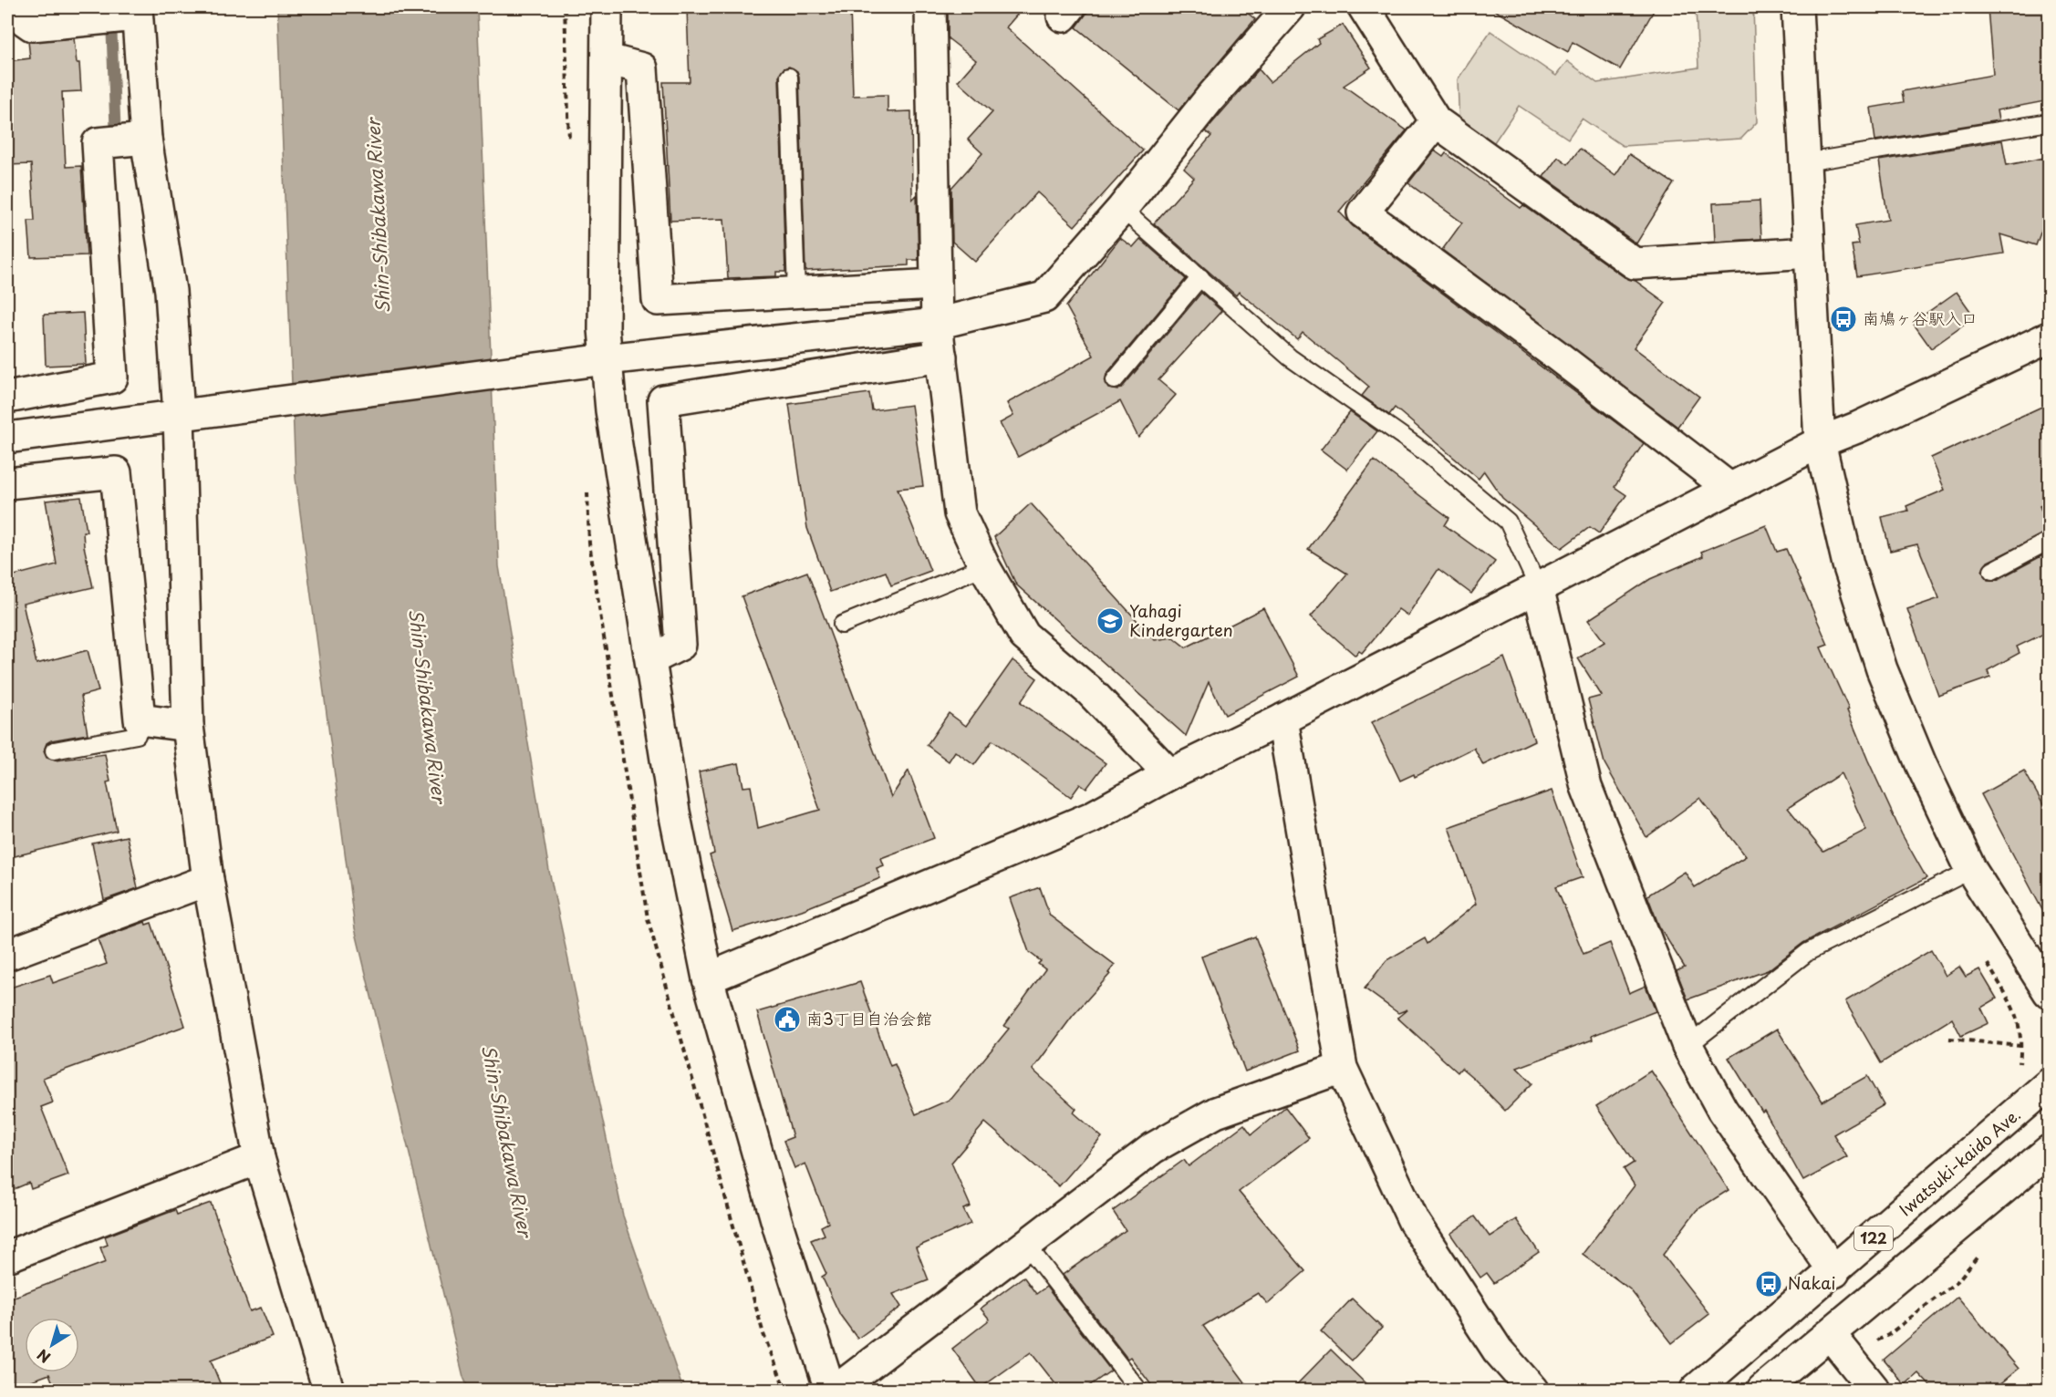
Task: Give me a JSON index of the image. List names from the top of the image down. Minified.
{"streets":{"main road":["Iwatsuki-kaido Ave.","122"]},"water":["Shin-Shibakawa River"],"places":{"bus stop":["南鳩ヶ谷駅入口","Nakai"],"school or university":["Yahagi Kindergarten"],"public building":["南3丁目自治会館"]},"north":"bottom left"}
